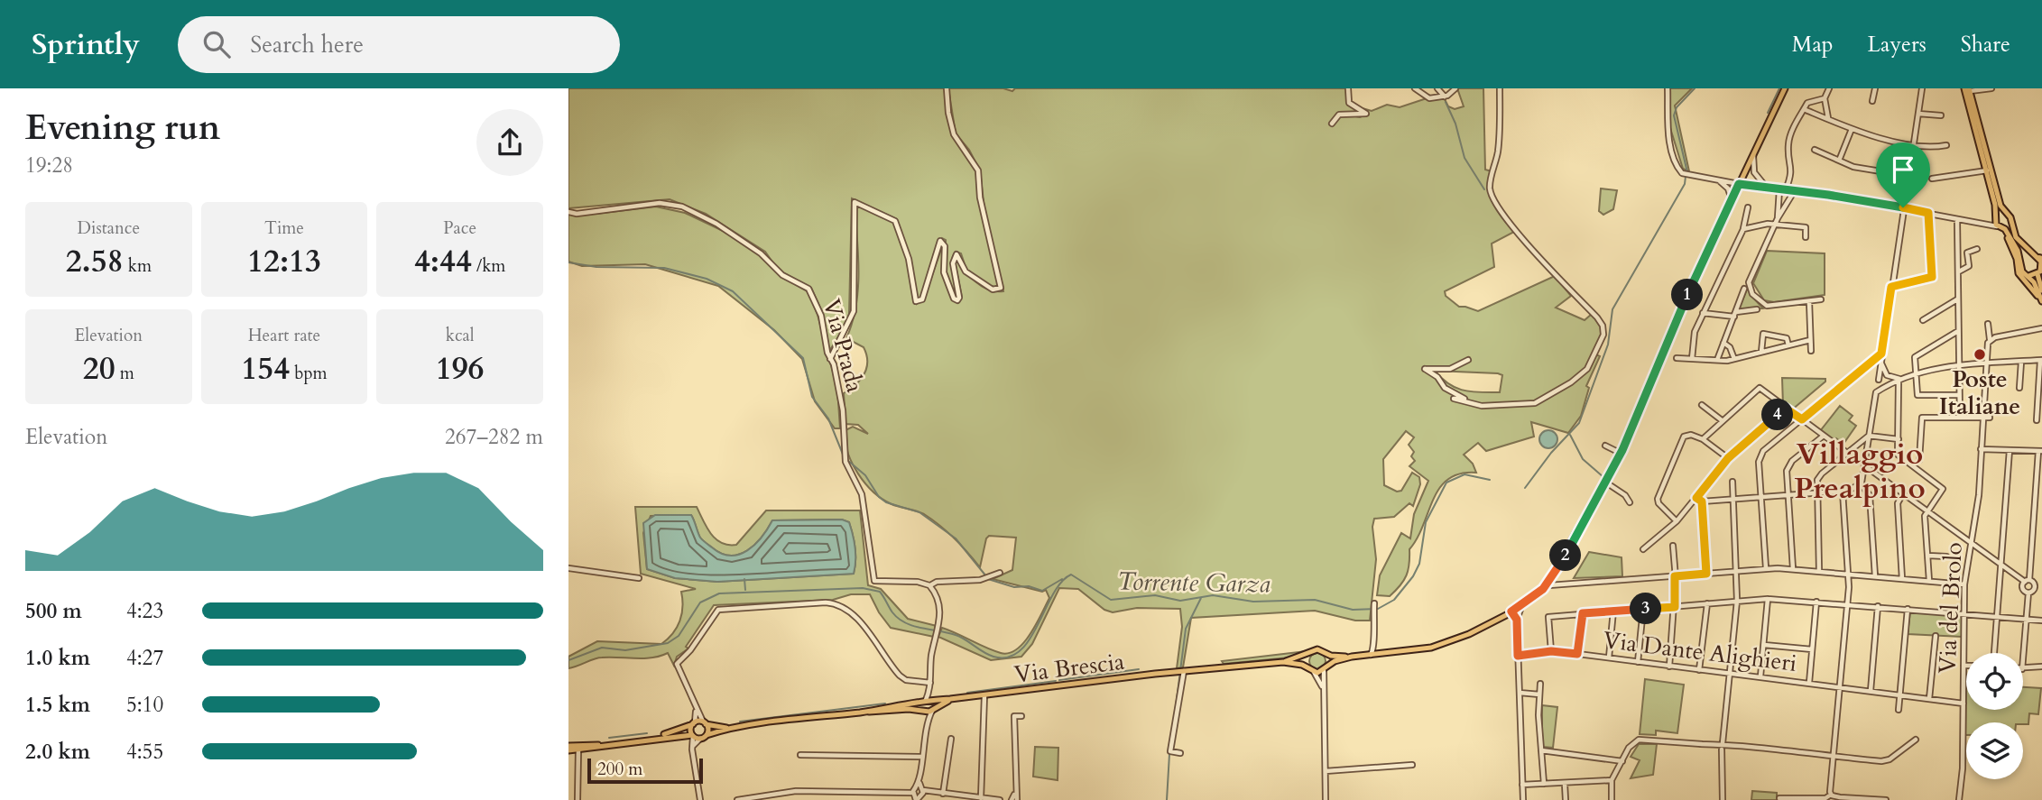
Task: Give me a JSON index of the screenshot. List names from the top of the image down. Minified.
{"streets":{"main road":["Via Brescia"],"street":["Via Prada","Via del Brolo","Via Dante Alighieri"]},"crossings":[["Via del Brolo","Via Dante Alighieri"]],"districts":["Villaggio Prealpino"],"water":["Torrente Garza"],"places":["Poste Italiane"],"scale_bar":"200 m","page":{"header":"Sprintly","search":"Search here","nav":["Map","Layers","Share"],"heading":["Evening run","19:28"],"stats":[["Distance","2.58 km"],["Time","12:13"],["Pace","4:44 /km"],["Elevation","20 m"],["Heart rate","154 bpm"],["kcal","196"]],"pins":["1","4","2","3"],"chart":["Elevation","267–282 m"],"list":[{"name":"500 m","note":"4:23"},{"name":"1.0 km","note":"4:27"},{"name":"1.5 km","note":"5:10"},{"name":"2.0 km","note":"4:55"}],"scale":"200 m"}}
